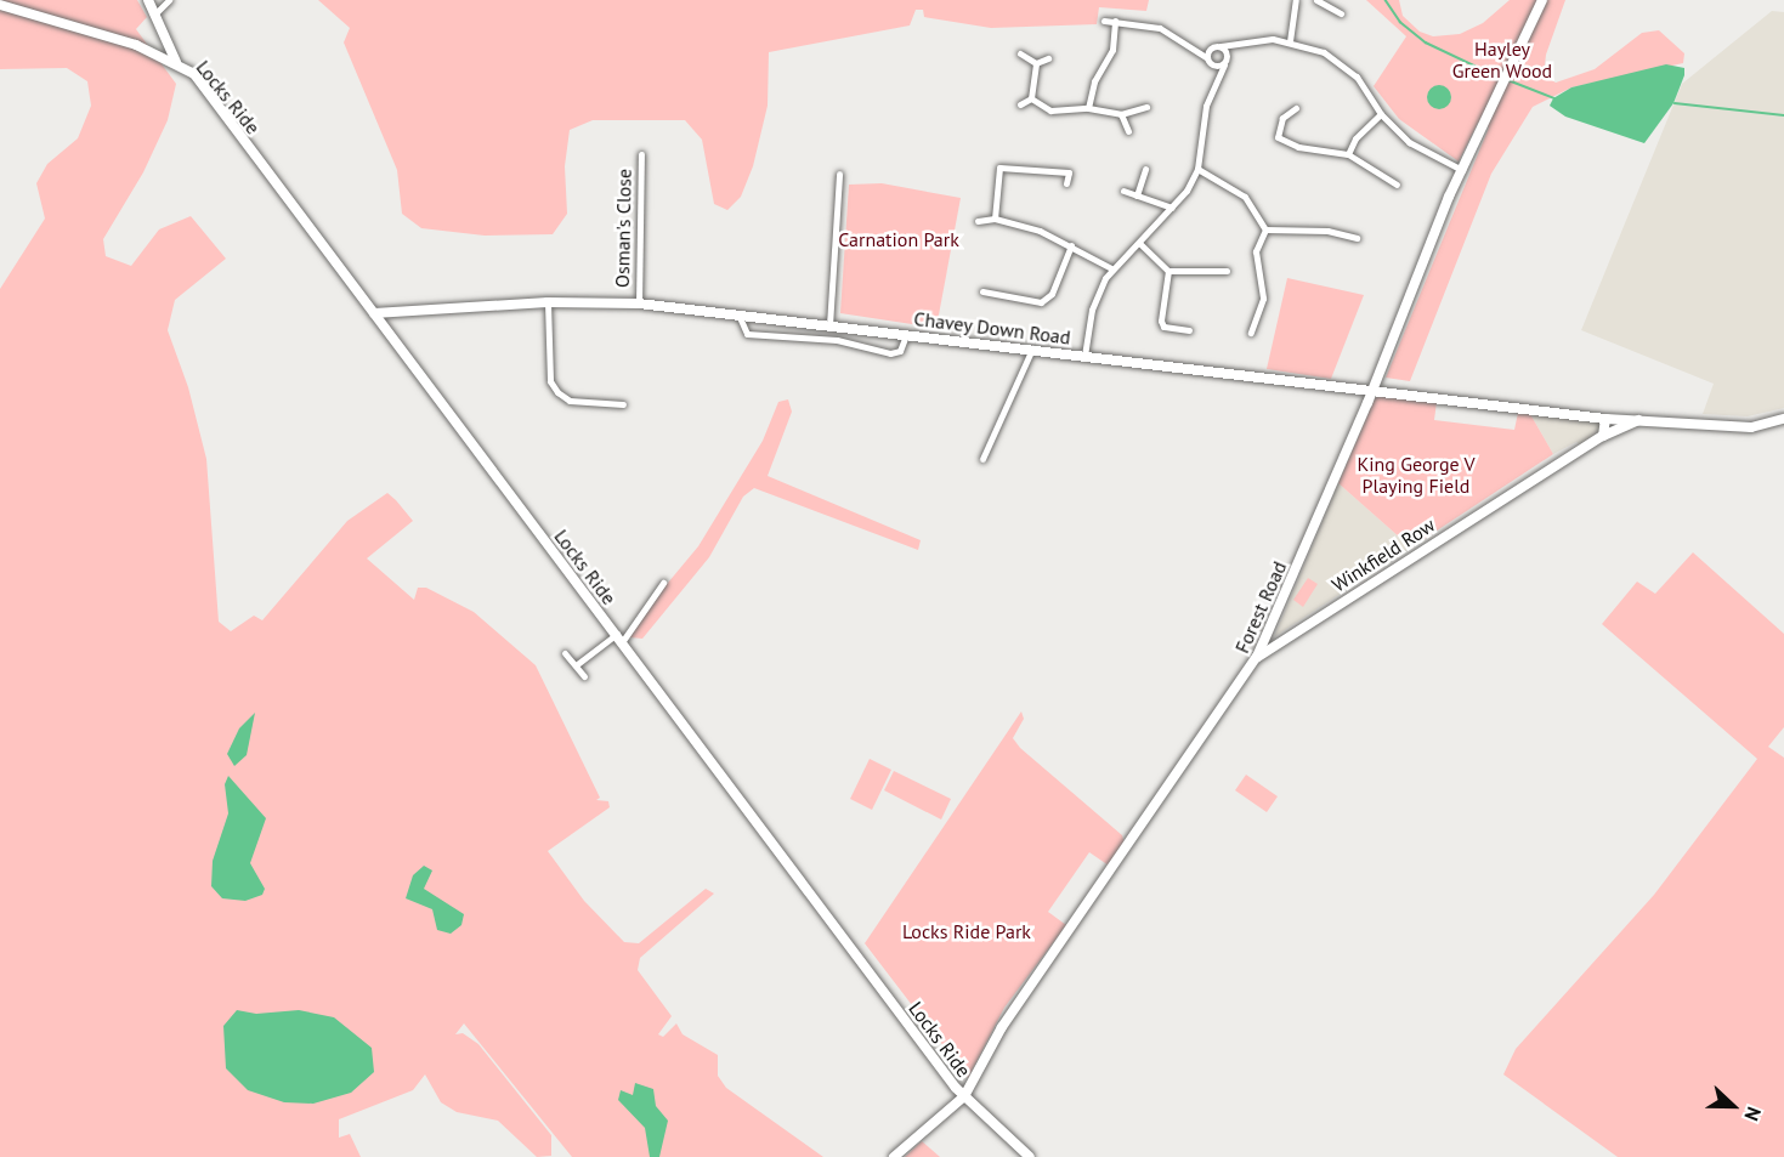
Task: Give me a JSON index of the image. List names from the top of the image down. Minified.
{"streets":{"main road":["Locks Ride","Chavey Down Road","Winkfield Row","Forest Road"],"street":["Osman's Close"]},"crossings":[["Locks Ride","Chavey Down Road"],["Locks Ride","Forest Road"],["Osman's Close","Chavey Down Road"],["Chavey Down Road","Winkfield Row"],["Chavey Down Road","Forest Road"],["Winkfield Row","Forest Road"]],"parks":["Hayley Green Wood","Carnation Park","King George V Playing Field","Locks Ride Park"],"north":"right"}
